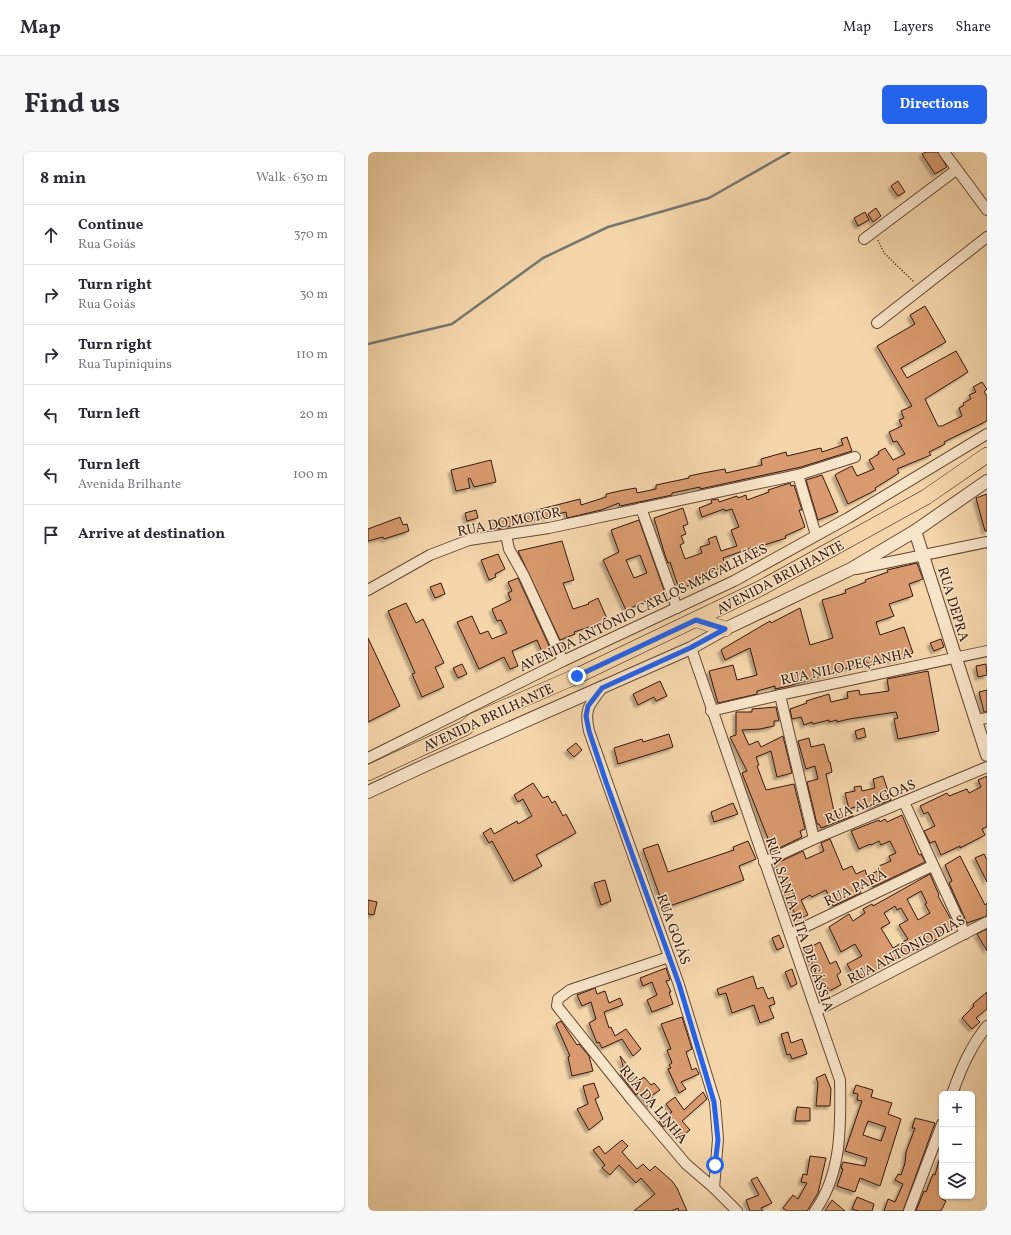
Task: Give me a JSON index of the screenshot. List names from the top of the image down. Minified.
{"streets":{"main road":["AVENIDA BRILHANTE"],"street":["RUA DO MOTOR","RUA DEPRA","AVENIDA ANTÔNIO CARLOS MAGALHÃES","RUA NILO PEÇANHA","RUA ALAGOAS","RUA PARÁ","RUA SANTA RITA DE CÁSSIA","RUA GOIÁS","RUA ANTÔNIO DIAS","RUA DA LINHA"]},"crossings":[["RUA DEPRA","RUA NILO PEÇANHA"],["RUA NILO PEÇANHA","RUA SANTA RITA DE CÁSSIA"],["RUA ALAGOAS","RUA SANTA RITA DE CÁSSIA"],["RUA PARÁ","RUA SANTA RITA DE CÁSSIA"],["RUA SANTA RITA DE CÁSSIA","RUA ANTÔNIO DIAS"],["RUA GOIÁS","RUA DA LINHA"]],"page":{"header":"Map","nav":["Map","Layers","Share"],"title":"Find us","buttons":"Directions","heading":["8 min","Walk · 630 m"],"list":[["Continue","Rua Goiás","370 m"],["Turn right","Rua Goiás","30 m"],["Turn right","Rua Tupiniquins","110 m"],["Turn left","20 m"],["Turn left","Avenida Brilhante","100 m"],"Arrive at destination"],"map_buttons":["+","−"]}}
